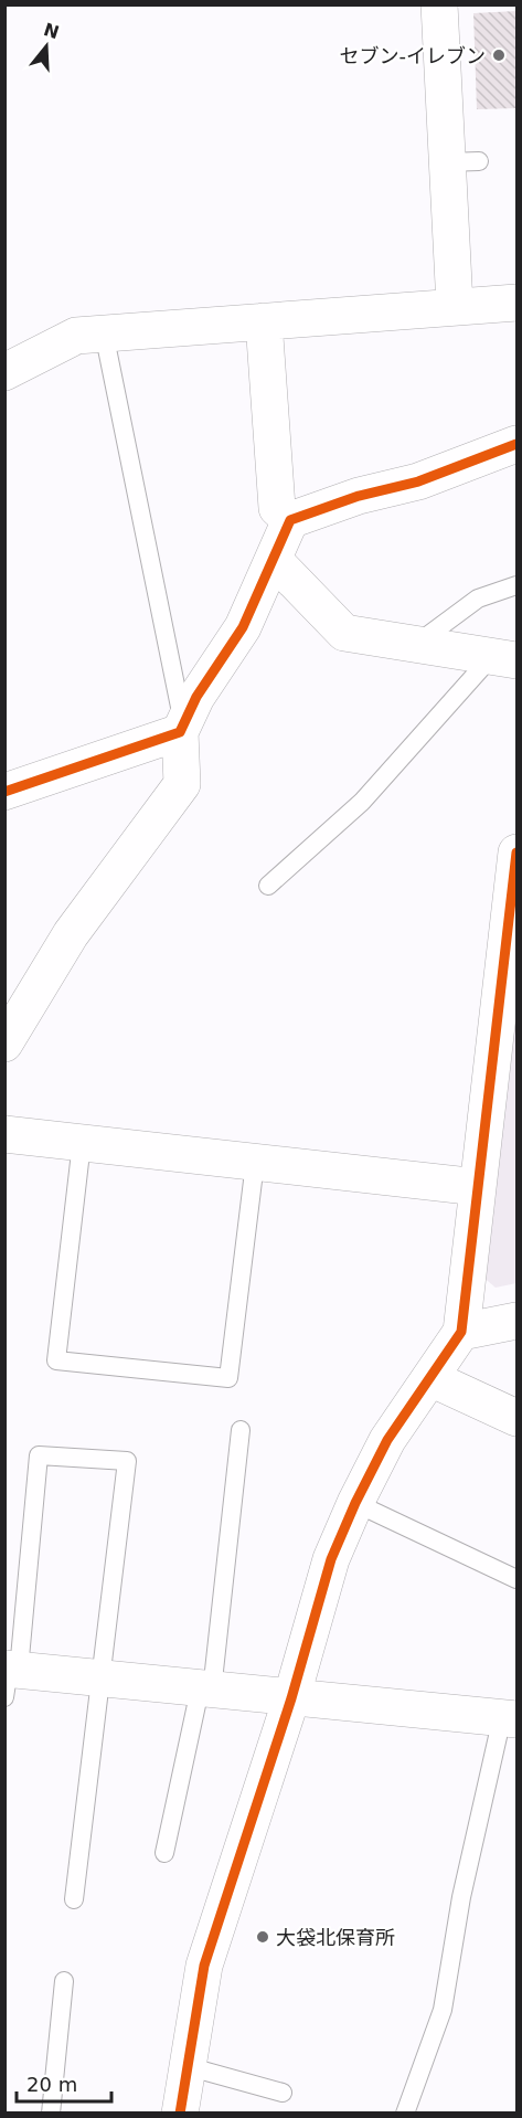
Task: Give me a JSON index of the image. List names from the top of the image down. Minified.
{"places":["セブン-イレブン","大袋北保育所"],"scale_bar":"20 m","north":"top"}
